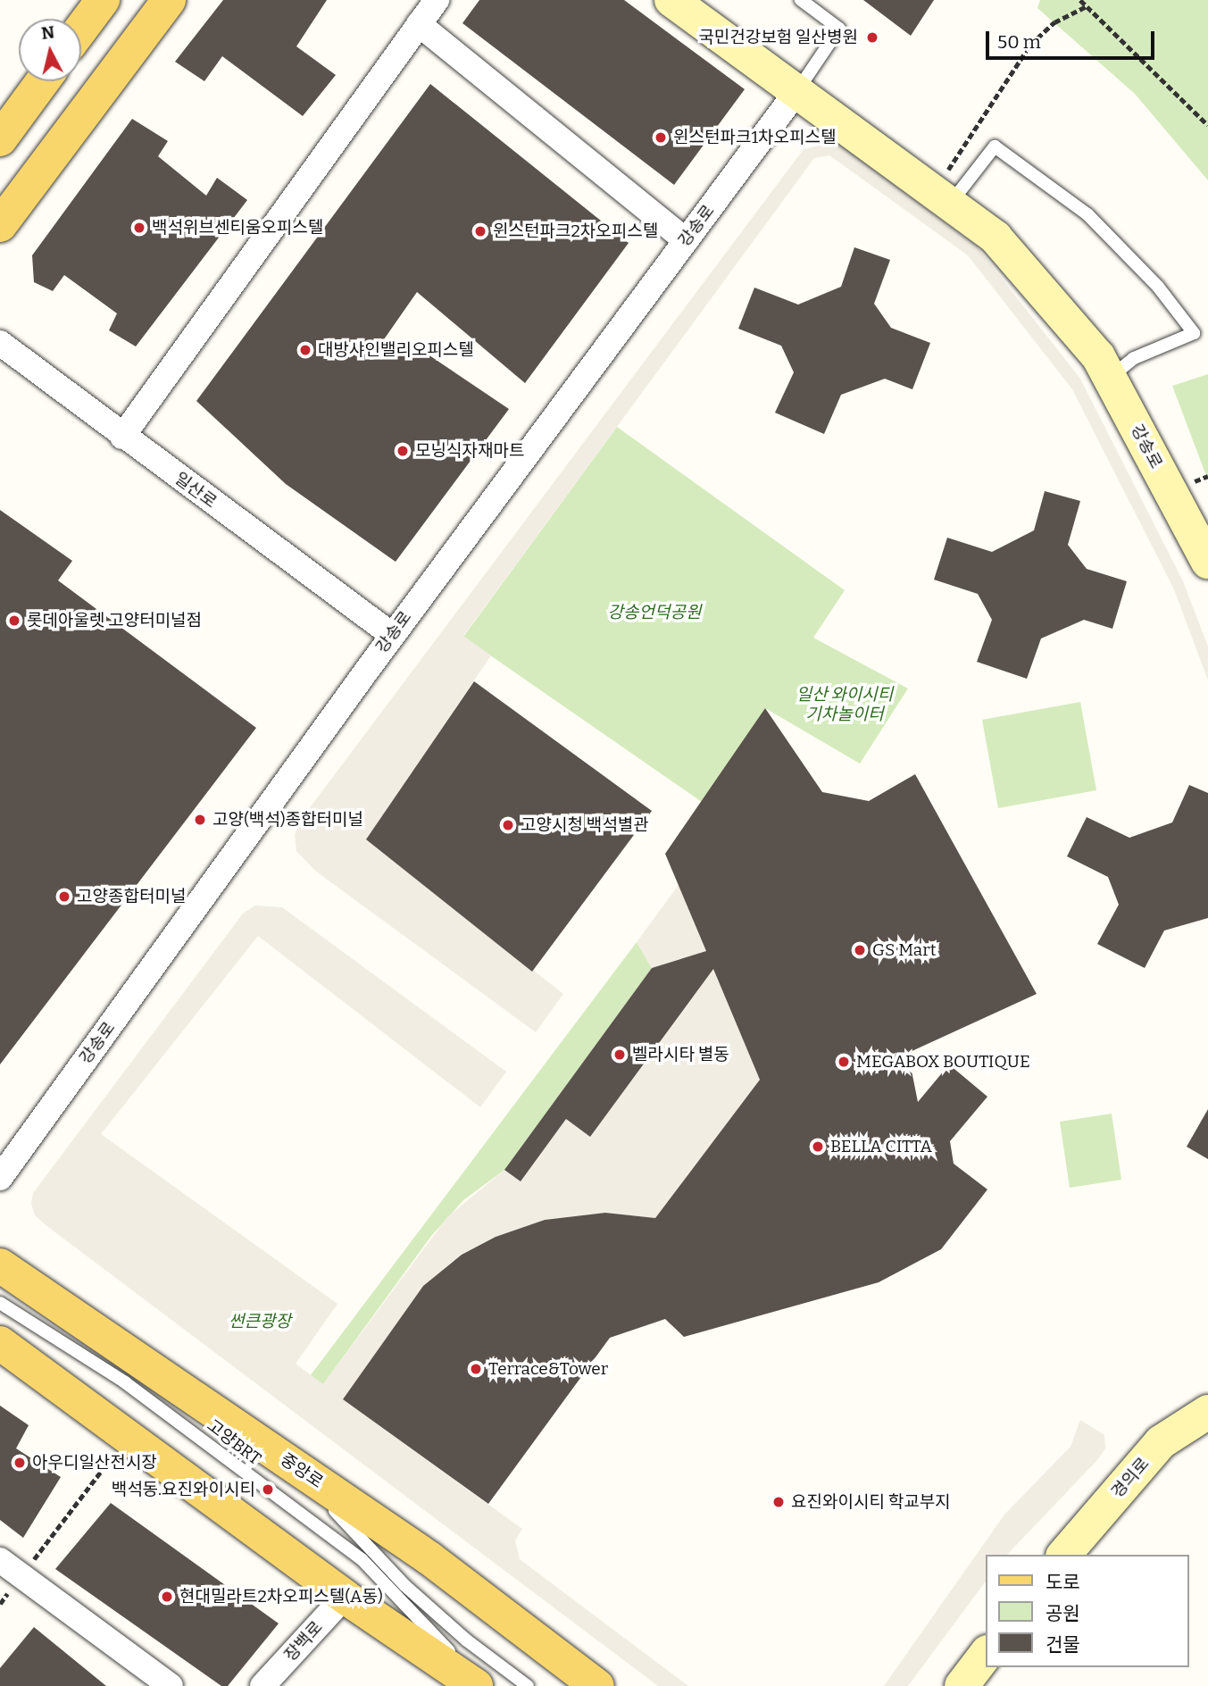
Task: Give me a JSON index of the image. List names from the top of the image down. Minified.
{"streets":{"main road":["중앙로"],"street":["강송로","일산로","경의로","장백로"],"lane":["고양BRT"]},"crossings":[["강송로","일산로"]],"parks":["강송언덕공원","일산 와이시티 기차놀이터","썬큰광장"],"places":["국민건강보험 일산병원","윈스턴파크1차오피스텔","백석위브센티움오피스텔","윈스턴파크2차오피스텔","대방샤인밸리오피스텔","모닝식자재마트","롯데아울렛 고양터미널점","고양(백석)종합터미널","고양시청 백석별관","고양종합터미널","GS Mart","벨라시타 별동","MEGABOX BOUTIQUE","BELLA CITTA","Terrace&Tower","아우디일산전시장","백석동.요진와이시티","요진와이시티 학교부지","현대밀라트2차오피스텔(A동)"],"legend":["도로","공원","건물"],"scale_bar":"50 m","north":"top"}
